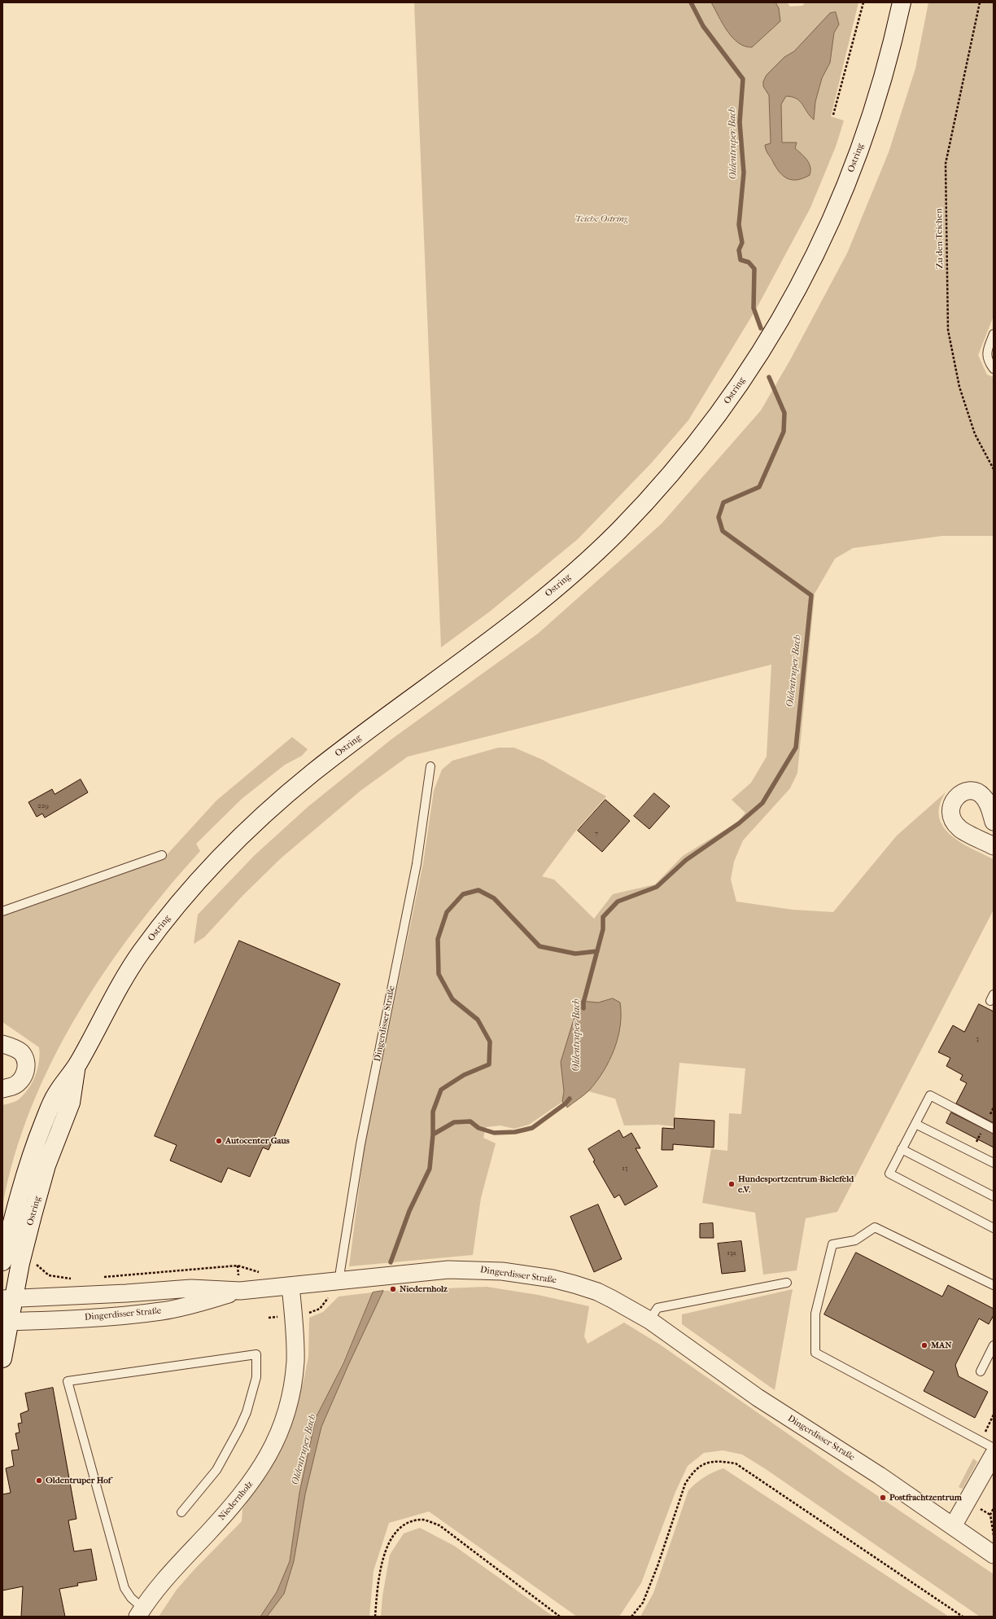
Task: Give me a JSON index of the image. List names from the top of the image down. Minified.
{"streets":{"main road":["Ostring"],"street":["Dingerdisser Straße","Niedernholz"],"path":["Zu den Teichen"]},"crossings":[["Ostring","Dingerdisser Straße"],["Dingerdisser Straße","Niedernholz"]],"water":["Oldentruper Bach"],"parks":["Teiche Ostring"],"places":["Autocenter Gaus","Hundesportzentrum-Bielefeld e.V.","Niedernholz","MAN","Oldentruper Hof","Postfrachtzentrum"],"house_numbers":["229","7","3","13","13a"]}
